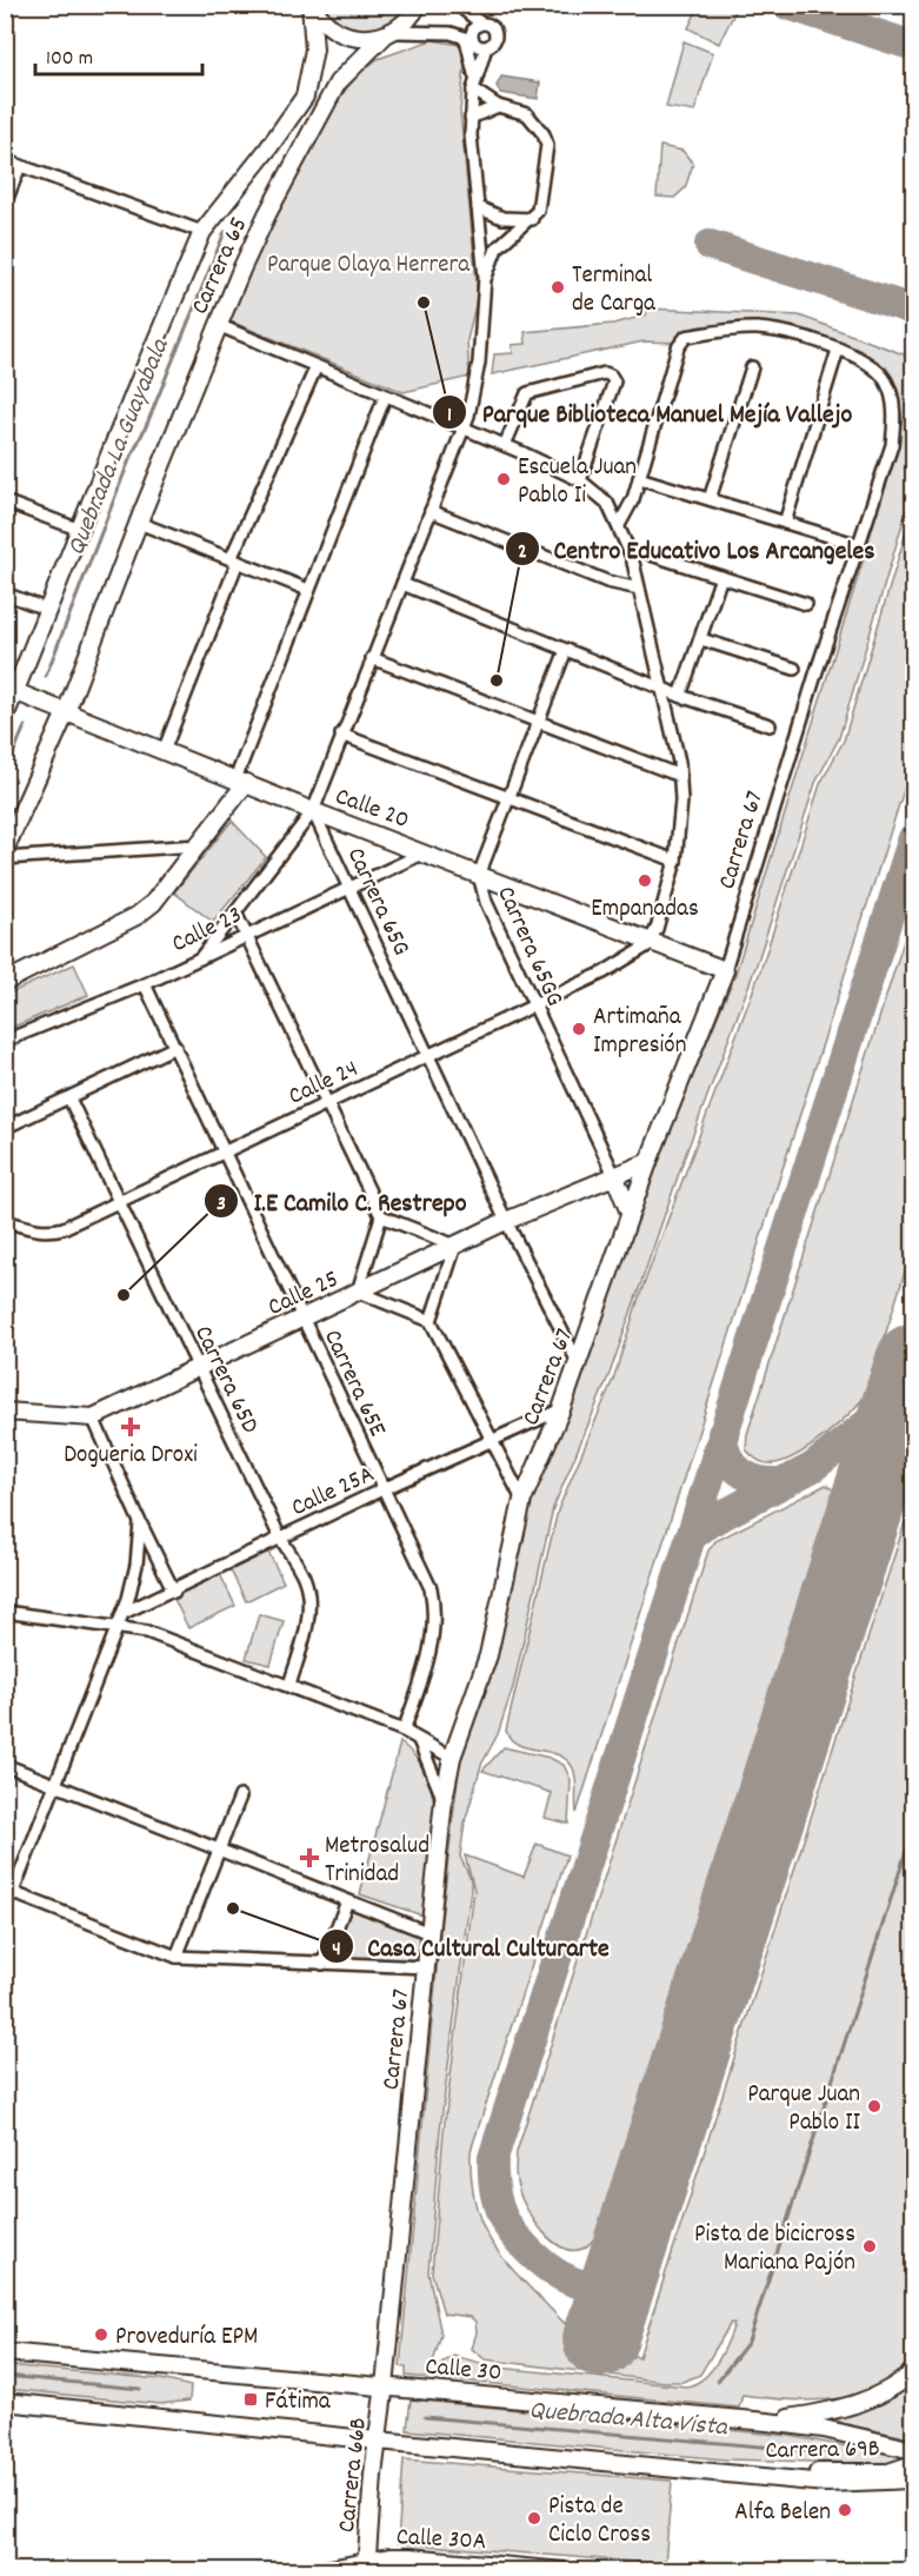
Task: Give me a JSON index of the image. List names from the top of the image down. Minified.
{"streets":{"street":["Carrera 65","Calle 20","Carrera 67","Carrera 65G","Calle 23","Carrera 65GG","Calle 24","Calle 25","Carrera 65D","Carrera 65E","Calle 25A","Calle 30","Carrera 69B","Carrera 66B","Calle 30A"]},"crossings":[["Carrera 65","Calle 20"],["Calle 20","Carrera 67"],["Calle 20","Carrera 65G"],["Calle 20","Calle 23"],["Calle 20","Carrera 65GG"],["Calle 20","Calle 24"],["Carrera 67","Carrera 65G"],["Carrera 67","Calle 25"],["Carrera 67","Calle 25A"],["Carrera 67","Calle 30"],["Carrera 67","Carrera 66B"],["Carrera 65G","Calle 23"],["Carrera 65G","Calle 24"],["Carrera 65G","Calle 25"],["Calle 23","Carrera 65E"],["Carrera 65GG","Calle 24"],["Carrera 65GG","Calle 25"],["Calle 24","Carrera 65D"],["Calle 24","Carrera 65E"],["Calle 25","Carrera 65D"],["Calle 25","Carrera 65E"],["Carrera 65D","Calle 25A"],["Carrera 65E","Calle 25A"],["Calle 30","Carrera 69B"],["Calle 30","Carrera 66B"],["Carrera 66B","Calle 30A"]],"water":["Quebrada La Guayabala","Quebrada Alta Vista"],"parks":["Parque Olaya Herrera"],"places":{"other":["Terminal de Carga","Parque Biblioteca Manuel Mejía Vallejo","Escuela Juan Pablo Ii","Centro Educativo Los Arcangeles","Empanadas","Artimaña Impresión","I.E Camilo C. Restrepo","Casa Cultural Culturarte","Parque Juan Pablo II","Pista de bicicross Mariana Pajón","Proveduría EPM","Alfa Belen","Pista de Ciclo Cross"],"health":["Dogueria Droxi","Metrosalud Trinidad"],"transit":["Fátima"]},"scale_bar":"100 m"}
